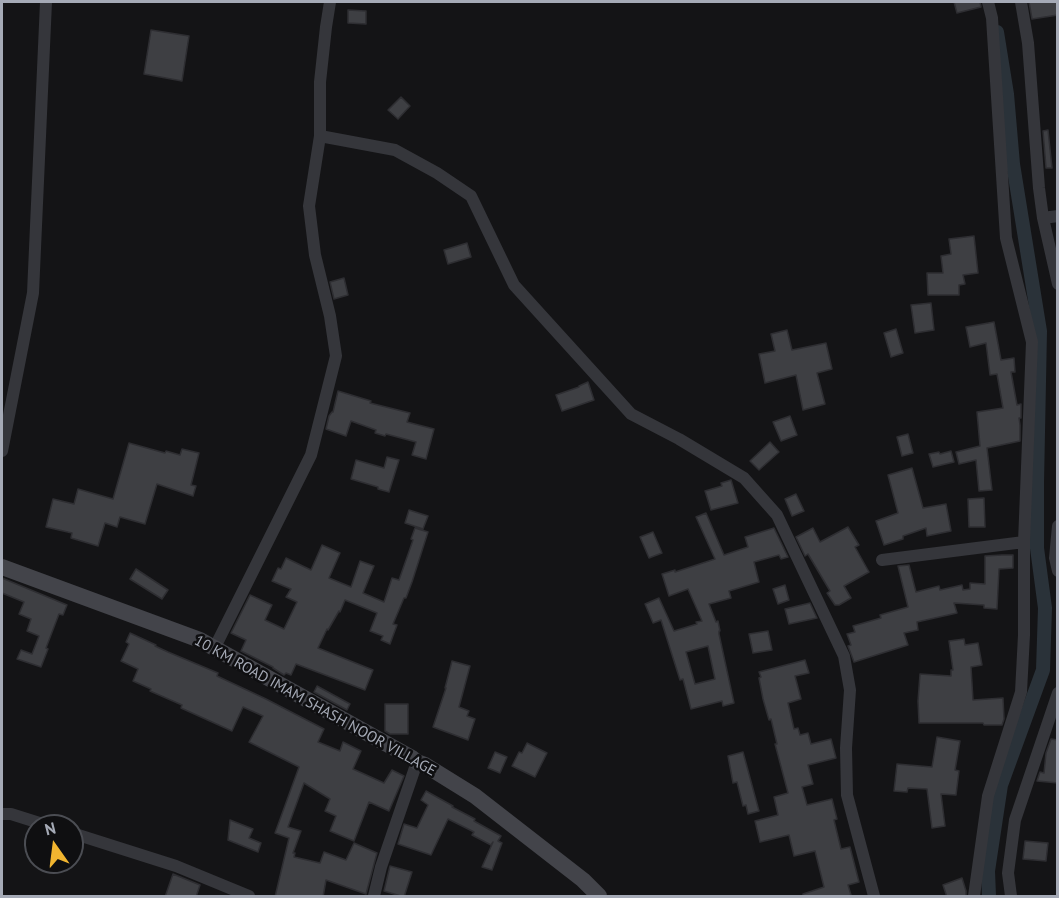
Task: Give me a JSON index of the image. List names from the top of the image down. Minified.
{"streets":{"street":["10 KM ROAD IMAM SHASH NOOR VILLAGE"]},"north":"top"}
